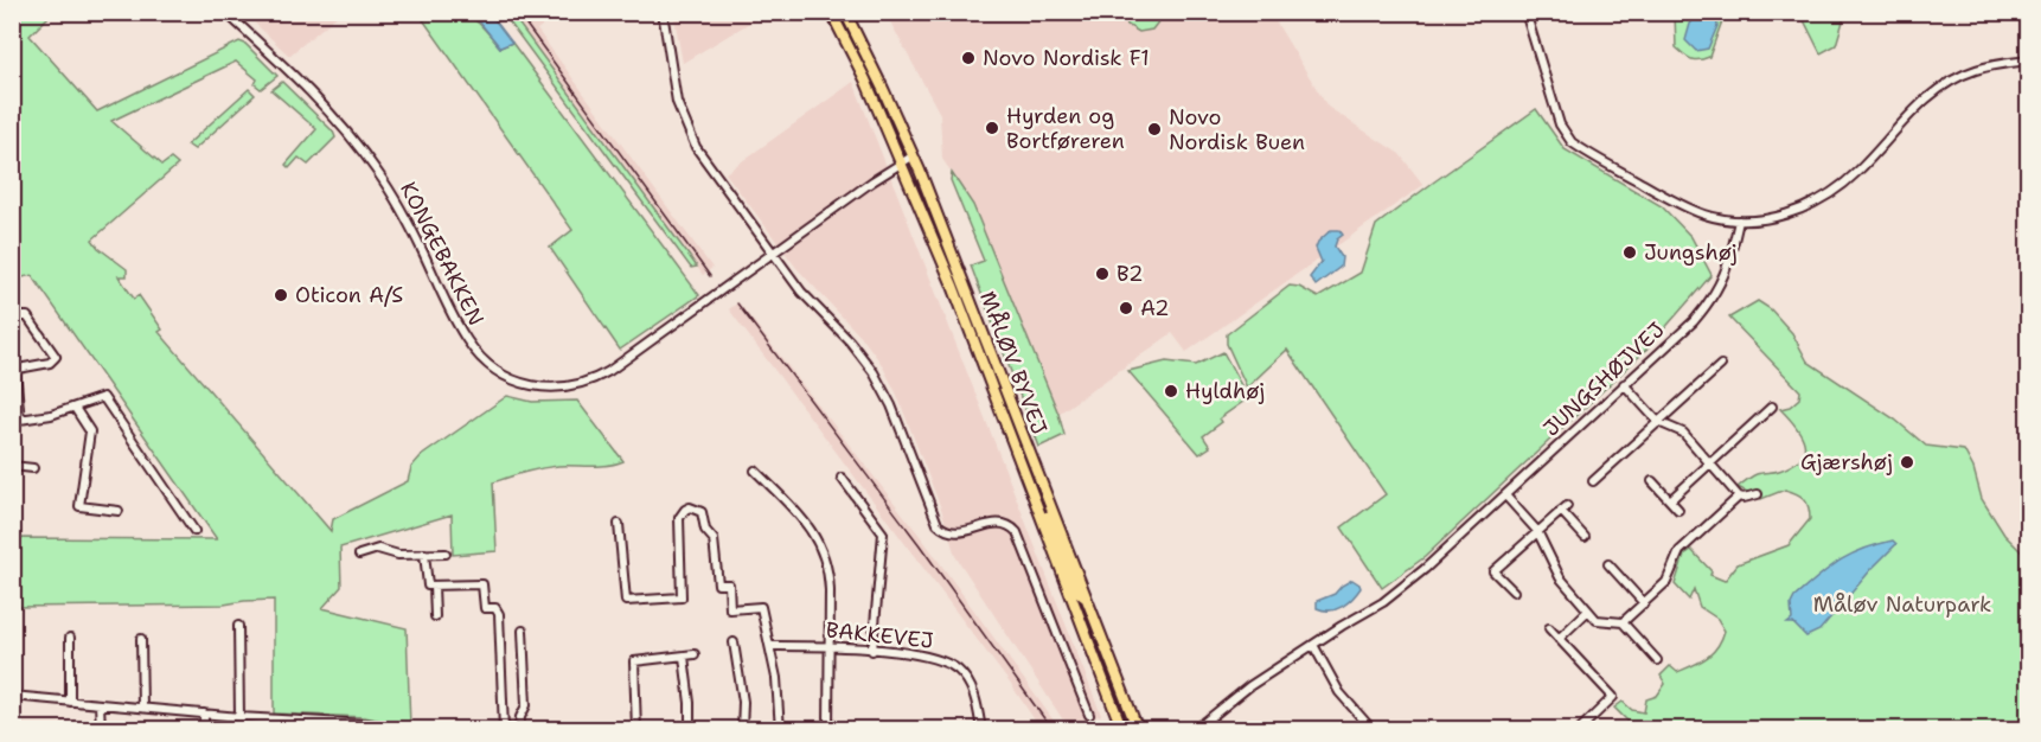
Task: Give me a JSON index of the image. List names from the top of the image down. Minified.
{"streets":{"main road":["MÅLØV BYVEJ"],"street":["KONGEBAKKEN","JUNGSHØJVEJ","BAKKEVEJ"]},"crossings":[["KONGEBAKKEN","MÅLØV BYVEJ"]],"parks":["Måløv Naturpark"],"places":["Novo Nordisk F1","Hyrden og Bortføreren","Novo Nordisk Buen","Jungshøj","B2","Oticon A/S","A2","Hyldhøj","Gjærshøj"]}
